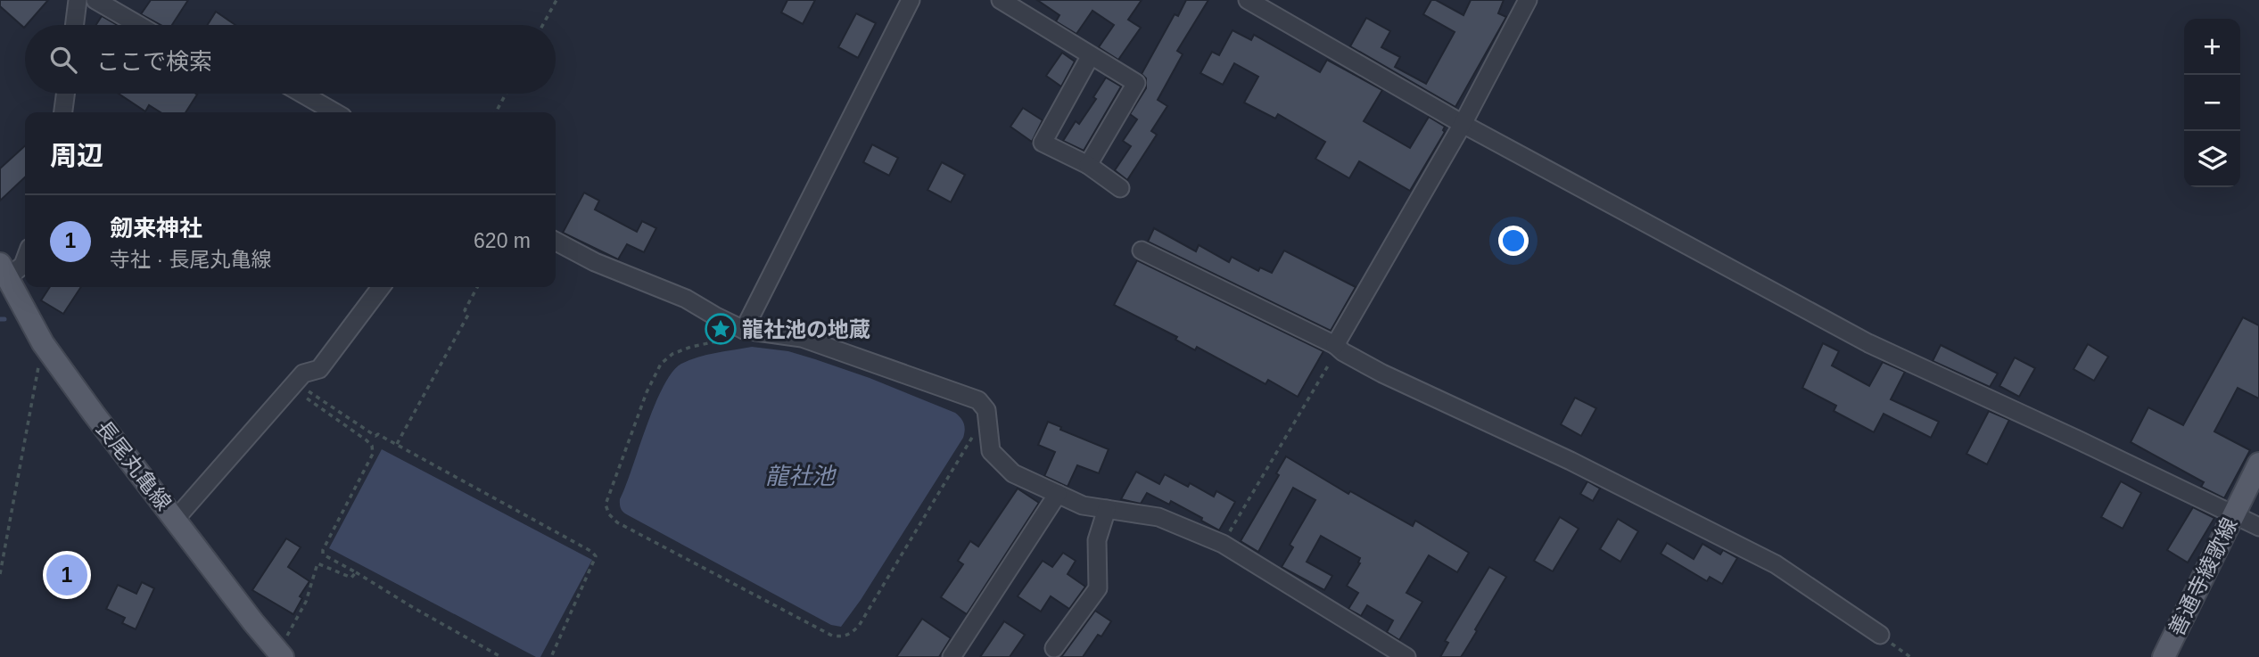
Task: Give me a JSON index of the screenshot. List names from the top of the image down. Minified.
{"streets":{"main road":["長尾丸亀線","善通寺綾歌線"]},"water":["龍社池"],"places":{"place":["龍社池の地蔵"]},"page":{"map_buttons":["+","−"],"search":"ここで検索","heading":"周辺","list":[{"mark":"1","name":"劒来神社","note":"寺社 · 長尾丸亀線","value":"620 m"}],"pins":"1"}}
